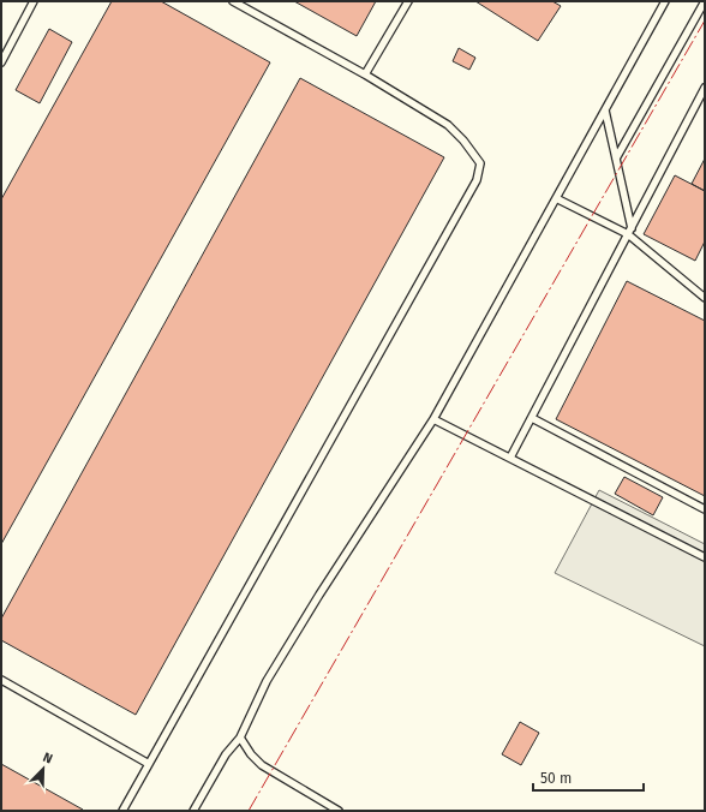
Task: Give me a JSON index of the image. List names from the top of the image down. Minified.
{"scale_bar":"50 m","north":"top right"}
